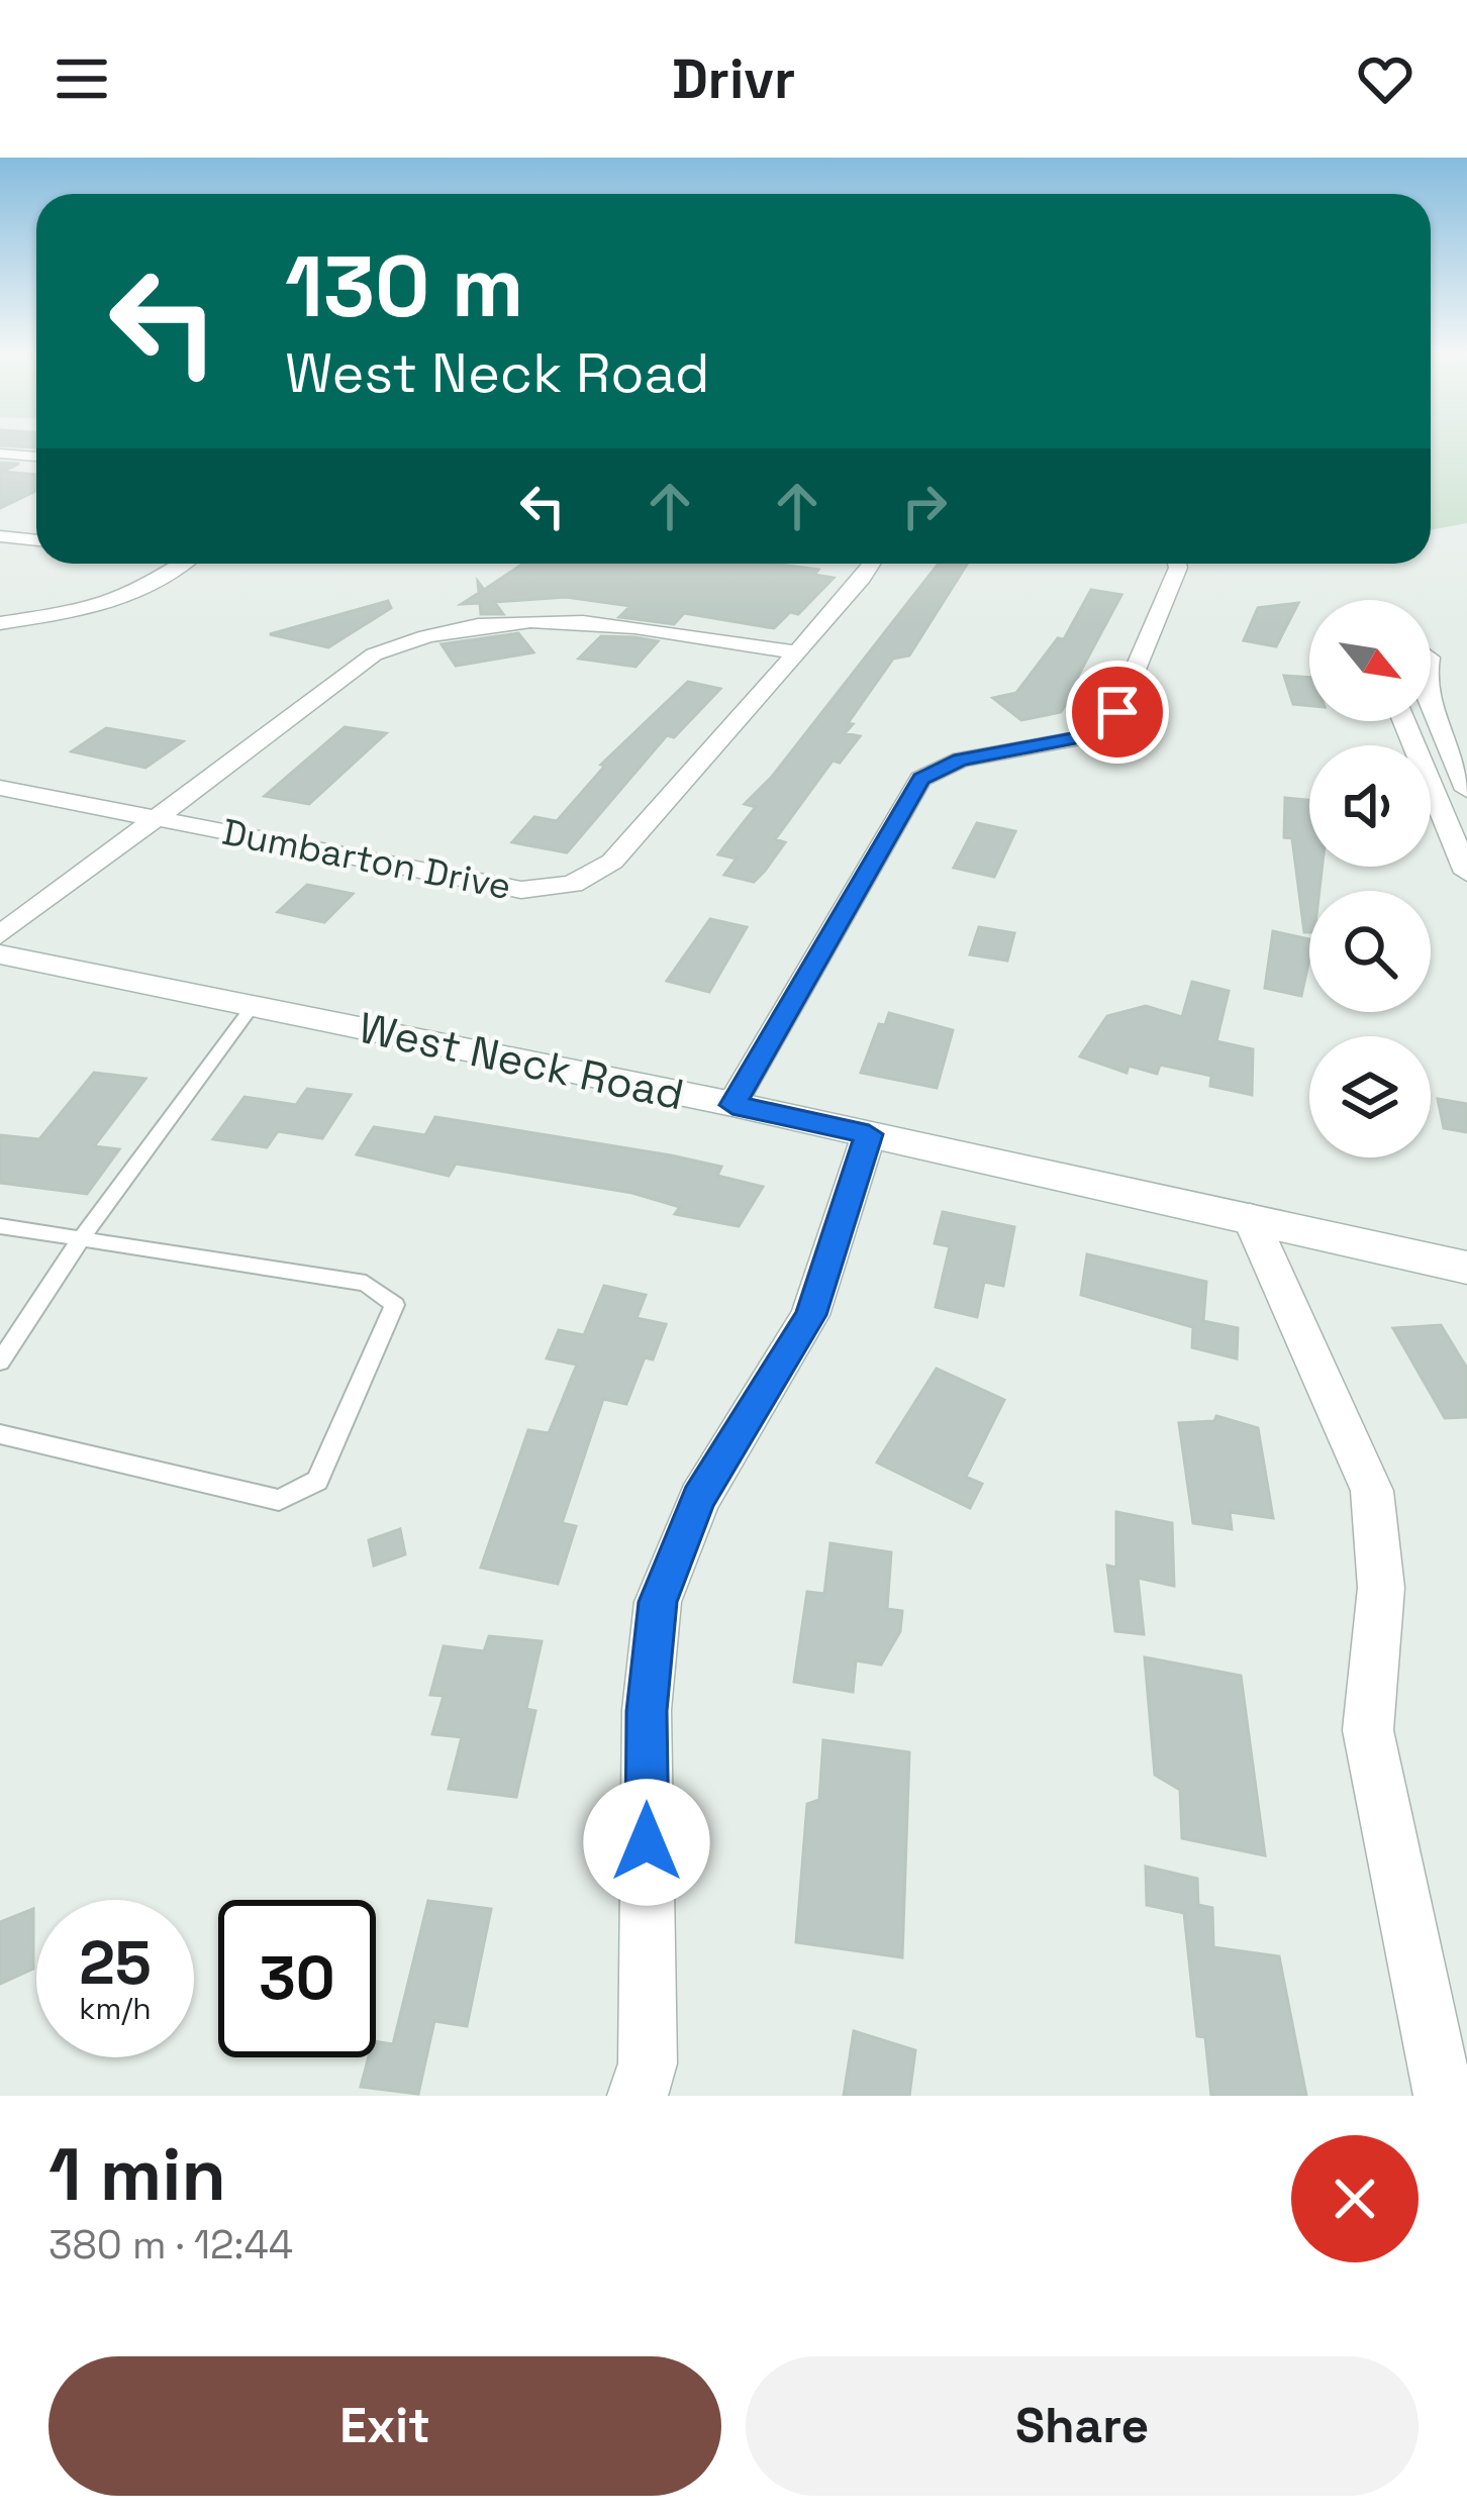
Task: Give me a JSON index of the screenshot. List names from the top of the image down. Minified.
{"streets":{"street":["Dumbarton Drive","West Neck Road"]},"north":"bottom right","page":{"header":"Drivr","turn":["130 m","West Neck Road"],"speed":"25 km/h","limit":"30","heading":["1 min","380 m · 12:44"],"buttons":["Exit","Share"]}}
